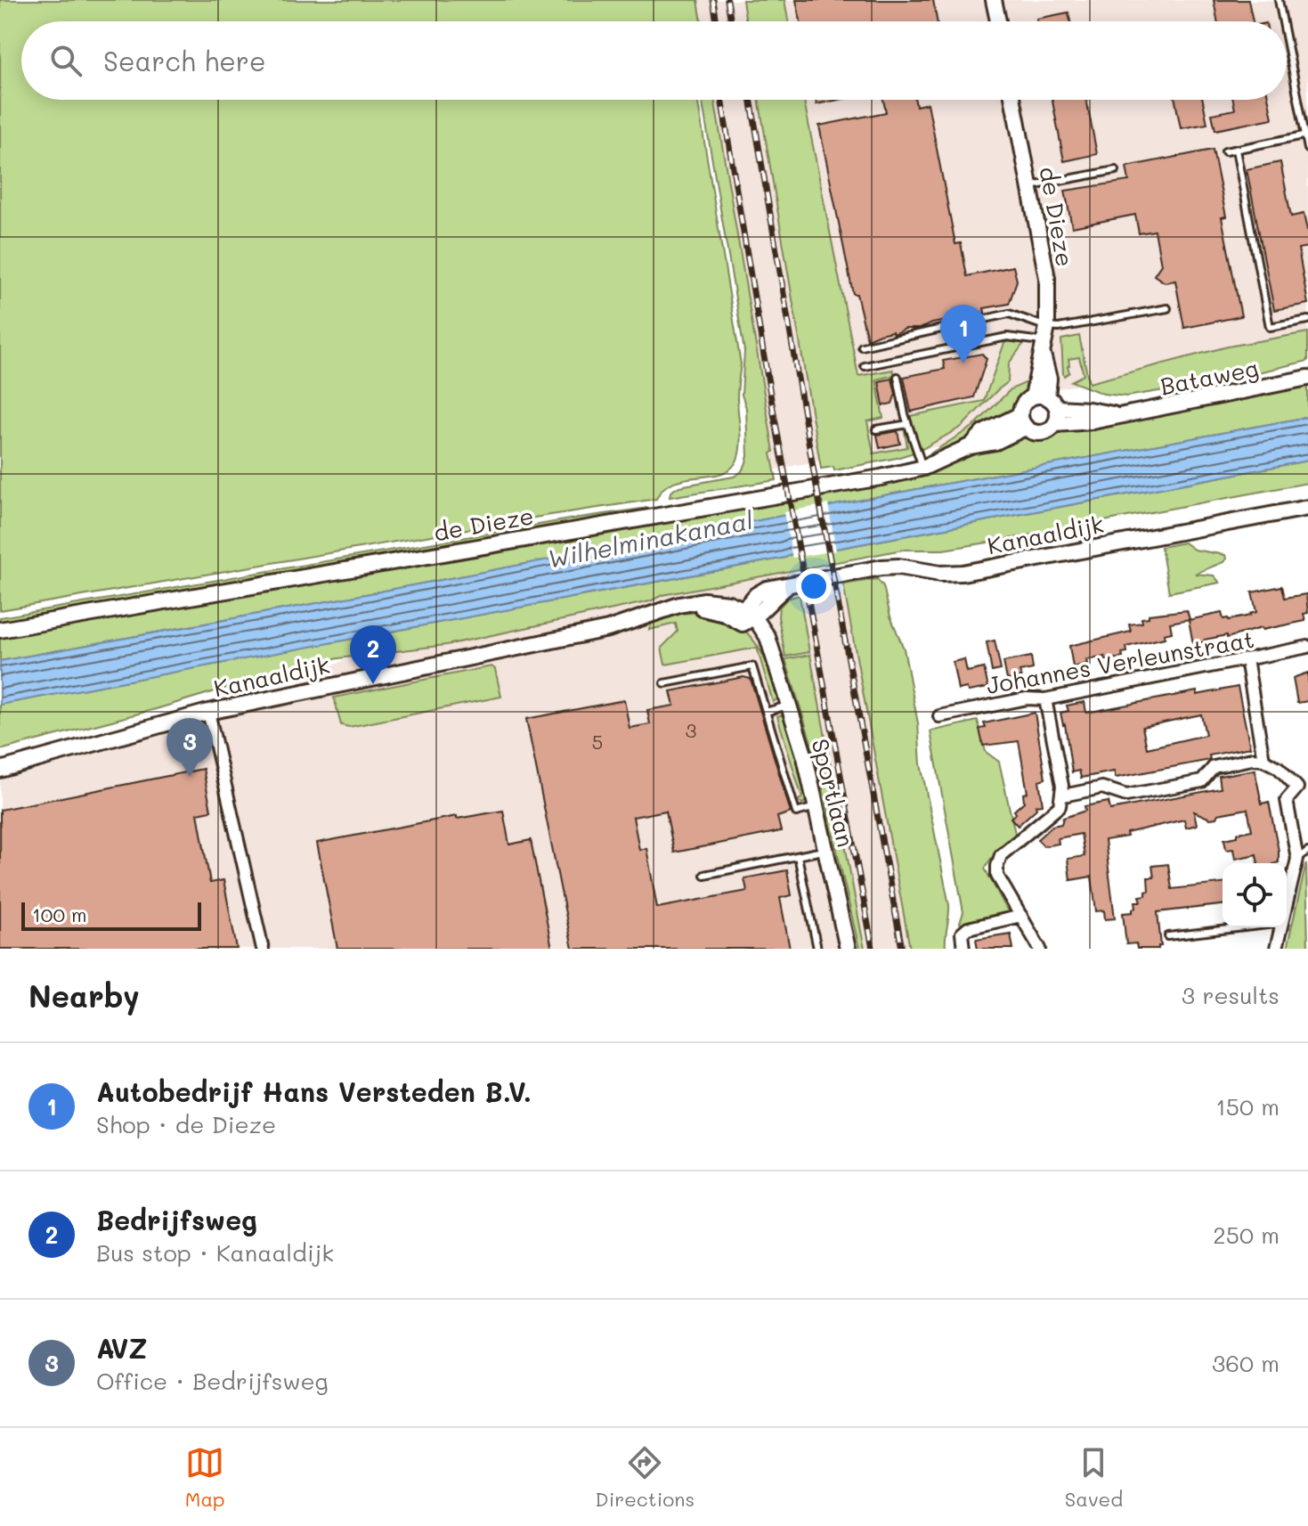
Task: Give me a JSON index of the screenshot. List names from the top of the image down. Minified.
{"streets":{"street":["de Dieze","Bataweg","Kanaaldijk","Johannes Verleunstraat","Sportlaan"]},"crossings":[["de Dieze","Bataweg"],["Kanaaldijk","Sportlaan"]],"water":["Wilhelminakanaal"],"house_numbers":["3","5"],"scale_bar":"100 m","page":{"search":"Search here","pins":["1","2","3"],"scale":"100 m","heading":["Nearby","3 results"],"list":[{"mark":"1","name":"Autobedrijf Hans Versteden B.V.","note":"Shop · de Dieze","value":"150 m"},{"mark":"2","name":"Bedrijfsweg","note":"Bus stop · Kanaaldijk","value":"250 m"},{"mark":"3","name":"AVZ","note":"Office · Bedrijfsweg","value":"360 m"}],"nav":["Map","Directions","Saved"]}}
